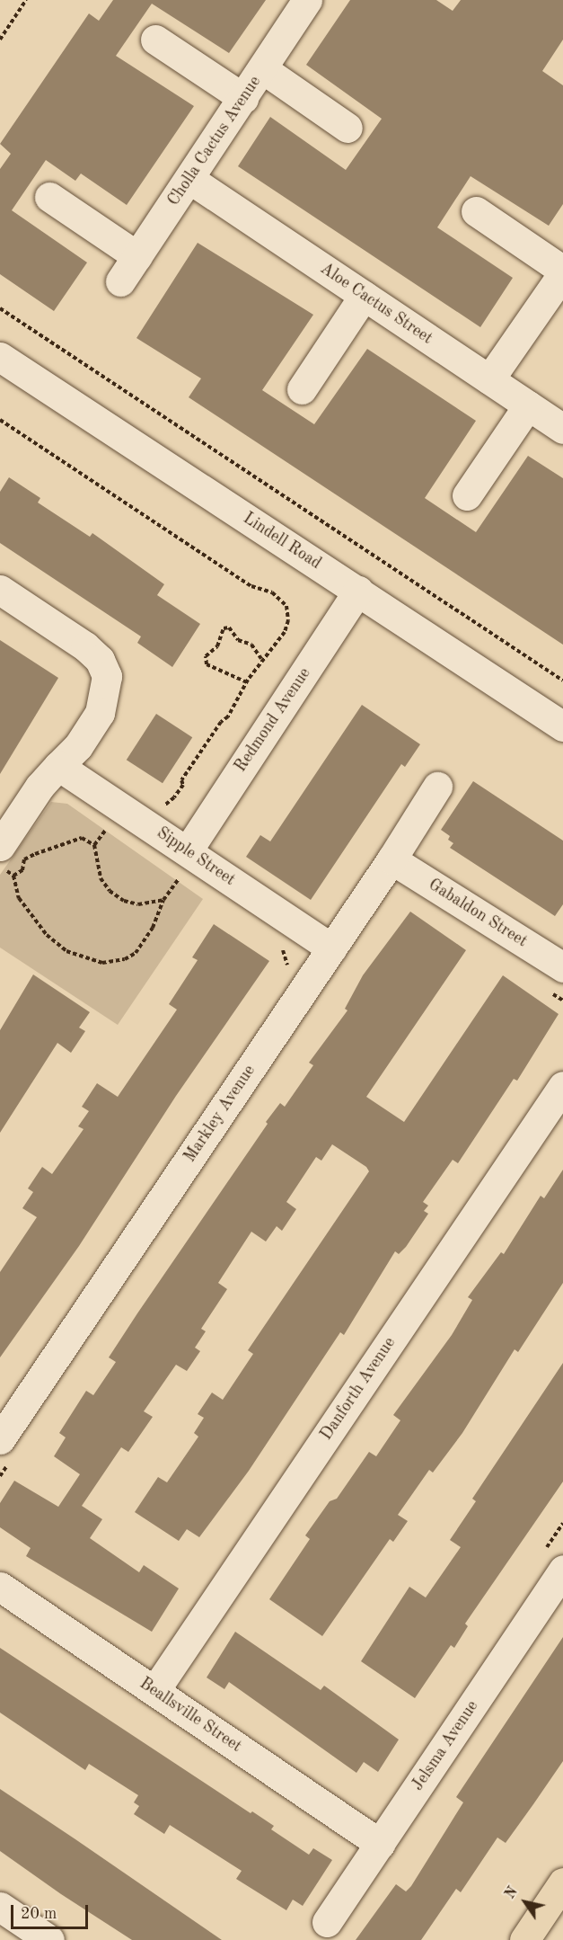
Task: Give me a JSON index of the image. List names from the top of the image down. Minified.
{"streets":{"street":["Cholla Cactus Avenue","Aloe Cactus Street","Lindell Road","Redmond Avenue","Sipple Street","Gabaldon Street","Markley Avenue","Danforth Avenue","Beallsville Street","Jelsma Avenue"]},"crossings":[["Cholla Cactus Avenue","Aloe Cactus Street"],["Lindell Road","Redmond Avenue"],["Redmond Avenue","Sipple Street"],["Sipple Street","Markley Avenue"],["Gabaldon Street","Markley Avenue"],["Danforth Avenue","Beallsville Street"],["Beallsville Street","Jelsma Avenue"]],"scale_bar":"20 m","north":"top left"}
